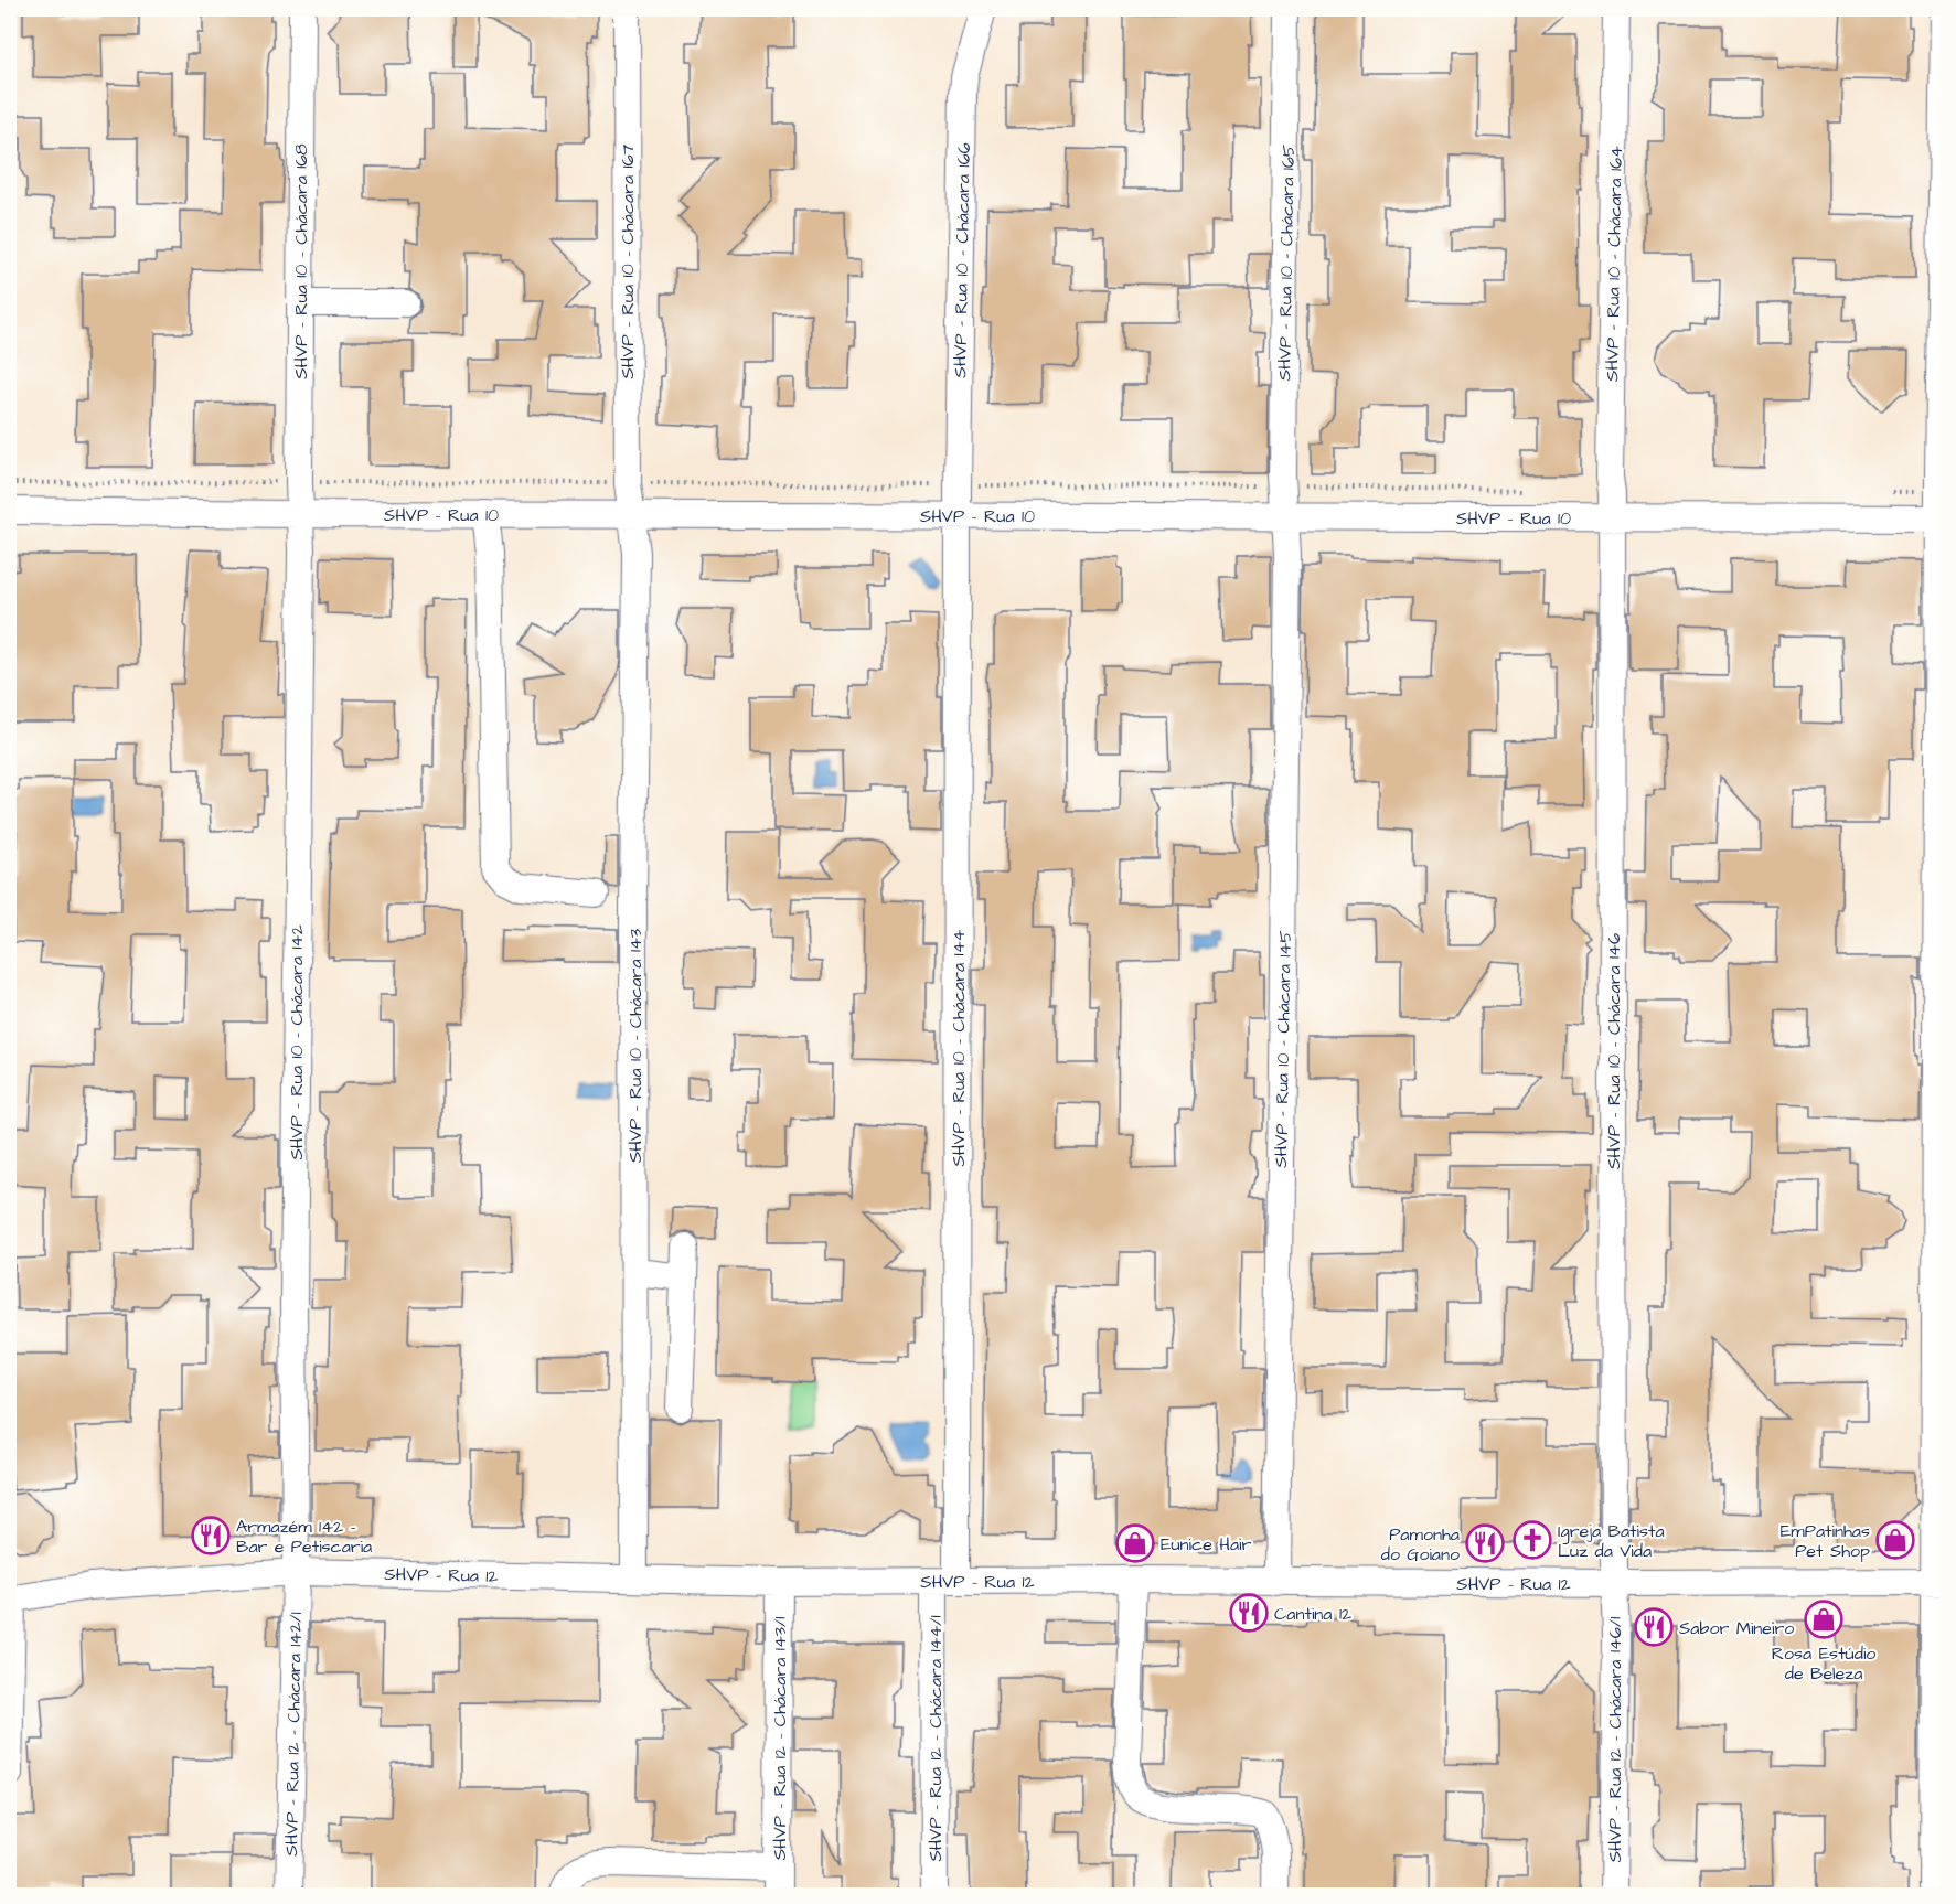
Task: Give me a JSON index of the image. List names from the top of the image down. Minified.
{"streets":{"street":["SHVP - Rua 10 - Chácara 166","SHVP - Rua 10 - Chácara 168","SHVP - Rua 10 - Chácara 167","SHVP - Rua 10 - Chácara 165","SHVP - Rua 10 - Chácara 164","SHVP - Rua 10","SHVP - Rua 10 - Chácara 142","SHVP - Rua 10 - Chácara 143","SHVP - Rua 10 - Chácara 144","SHVP - Rua 10 - Chácara 145","SHVP - Rua 10 - Chácara 146","SHVP - Rua 12","SHVP - Rua 12 - Chácara 142/1","SHVP - Rua 12 - Chácara 143/1","SHVP - Rua 12 - Chácara 144/1","SHVP - Rua 12 - Chácara 146/1"]},"crossings":[["SHVP - Rua 10 - Chácara 166","SHVP - Rua 10"],["SHVP - Rua 10 - Chácara 166","SHVP - Rua 10 - Chácara 144"],["SHVP - Rua 10 - Chácara 168","SHVP - Rua 10"],["SHVP - Rua 10 - Chácara 168","SHVP - Rua 10 - Chácara 142"],["SHVP - Rua 10 - Chácara 167","SHVP - Rua 10"],["SHVP - Rua 10 - Chácara 167","SHVP - Rua 10 - Chácara 143"],["SHVP - Rua 10 - Chácara 165","SHVP - Rua 10"],["SHVP - Rua 10 - Chácara 165","SHVP - Rua 10 - Chácara 145"],["SHVP - Rua 10 - Chácara 164","SHVP - Rua 10"],["SHVP - Rua 10 - Chácara 164","SHVP - Rua 10 - Chácara 146"],["SHVP - Rua 10","SHVP - Rua 10 - Chácara 142"],["SHVP - Rua 10","SHVP - Rua 10 - Chácara 143"],["SHVP - Rua 10","SHVP - Rua 10 - Chácara 144"],["SHVP - Rua 10","SHVP - Rua 10 - Chácara 145"],["SHVP - Rua 10","SHVP - Rua 10 - Chácara 146"],["SHVP - Rua 10 - Chácara 142","SHVP - Rua 12"],["SHVP - Rua 10 - Chácara 142","SHVP - Rua 12 - Chácara 142/1"],["SHVP - Rua 10 - Chácara 143","SHVP - Rua 12"],["SHVP - Rua 10 - Chácara 144","SHVP - Rua 12"],["SHVP - Rua 10 - Chácara 144","SHVP - Rua 12 - Chácara 144/1"],["SHVP - Rua 10 - Chácara 145","SHVP - Rua 12"],["SHVP - Rua 10 - Chácara 146","SHVP - Rua 12"],["SHVP - Rua 10 - Chácara 146","SHVP - Rua 12 - Chácara 146/1"],["SHVP - Rua 12","SHVP - Rua 12 - Chácara 142/1"],["SHVP - Rua 12","SHVP - Rua 12 - Chácara 143/1"],["SHVP - Rua 12","SHVP - Rua 12 - Chácara 144/1"],["SHVP - Rua 12","SHVP - Rua 12 - Chácara 146/1"]],"places":{"restaurant":["Armazém 142 - Bar e Petiscaria","Pamonha do Goiano","Cantina 12","Sabor Mineiro"],"church":["Igreja Batista Luz da Vida"],"shop":["EmPatinhas Pet Shop","Eunice Hair","Rosa Estúdio de Beleza"]}}
